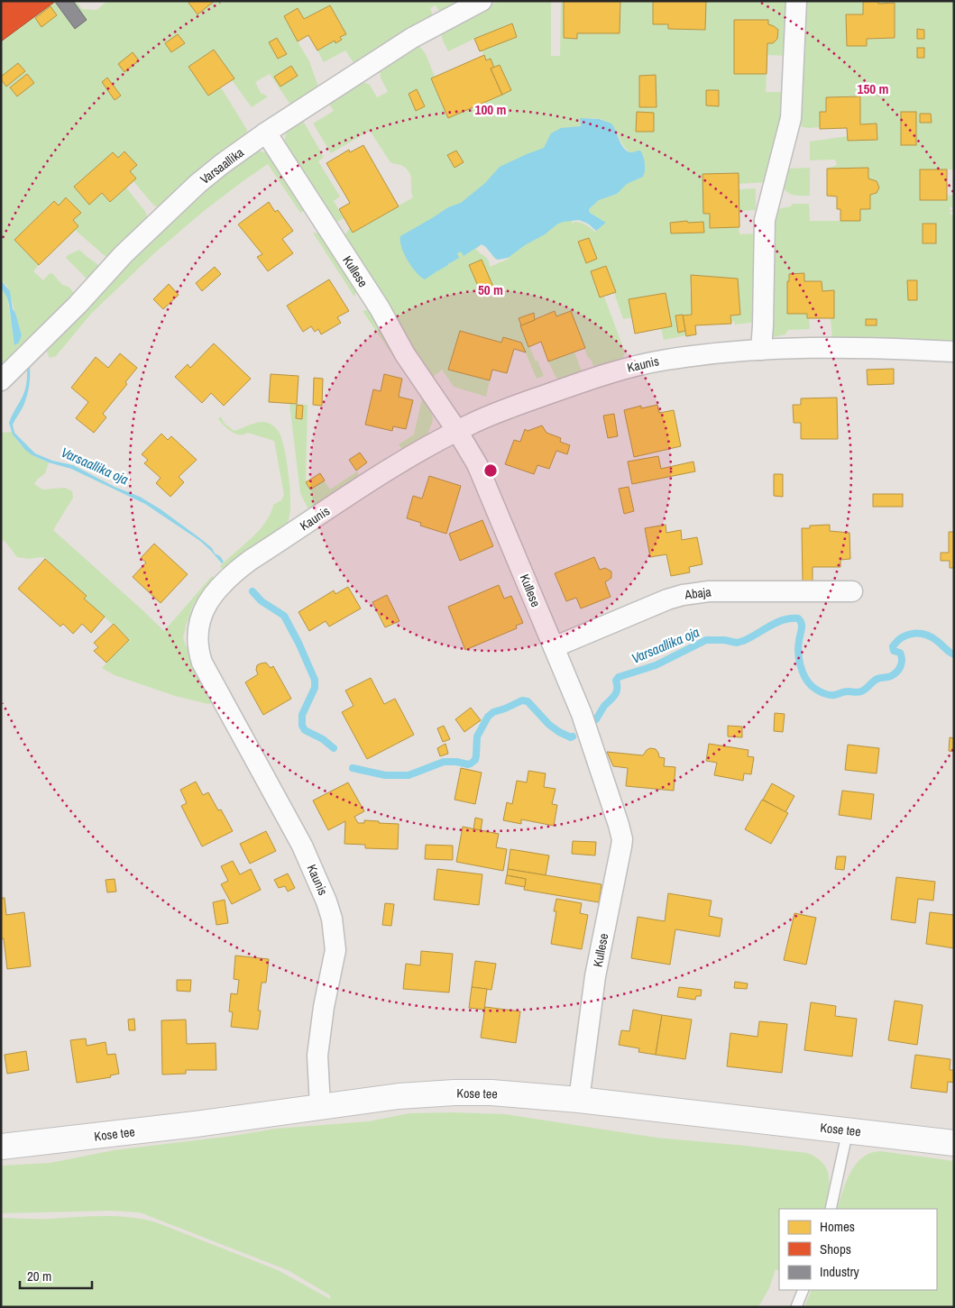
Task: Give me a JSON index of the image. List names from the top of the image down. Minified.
{"streets":{"main road":["Kose tee"],"street":["Varsaallika","Kullese","Kaunis","Abaja"]},"crossings":[["Varsaallika","Kullese"],["Kullese","Kaunis"],["Kullese","Abaja"],["Kullese","Kose tee"],["Kaunis","Kose tee"]],"water":["Varsaallika oja"],"legend":["Homes","Shops","Industry"],"scale_bar":"20 m","rings":["150 m","100 m","50 m"]}
